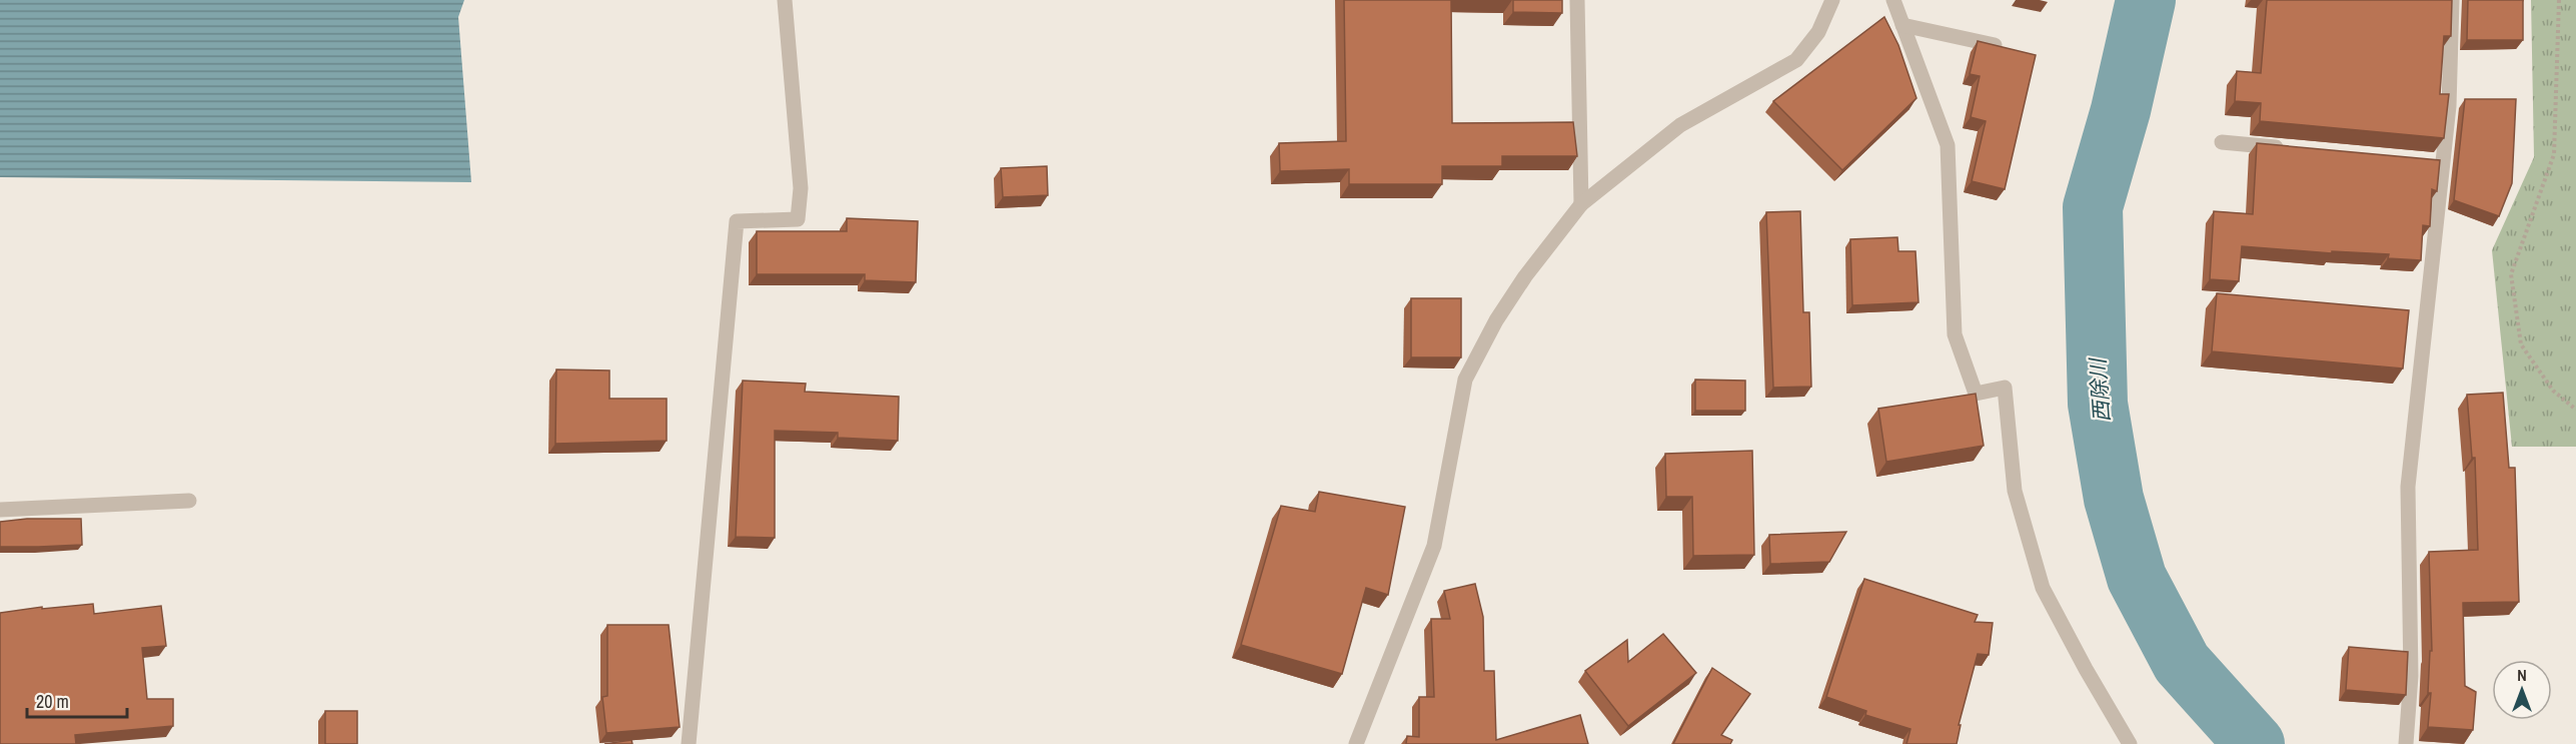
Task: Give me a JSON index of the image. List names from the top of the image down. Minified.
{"water":["西除川"],"scale_bar":"20 m","north":"top"}
